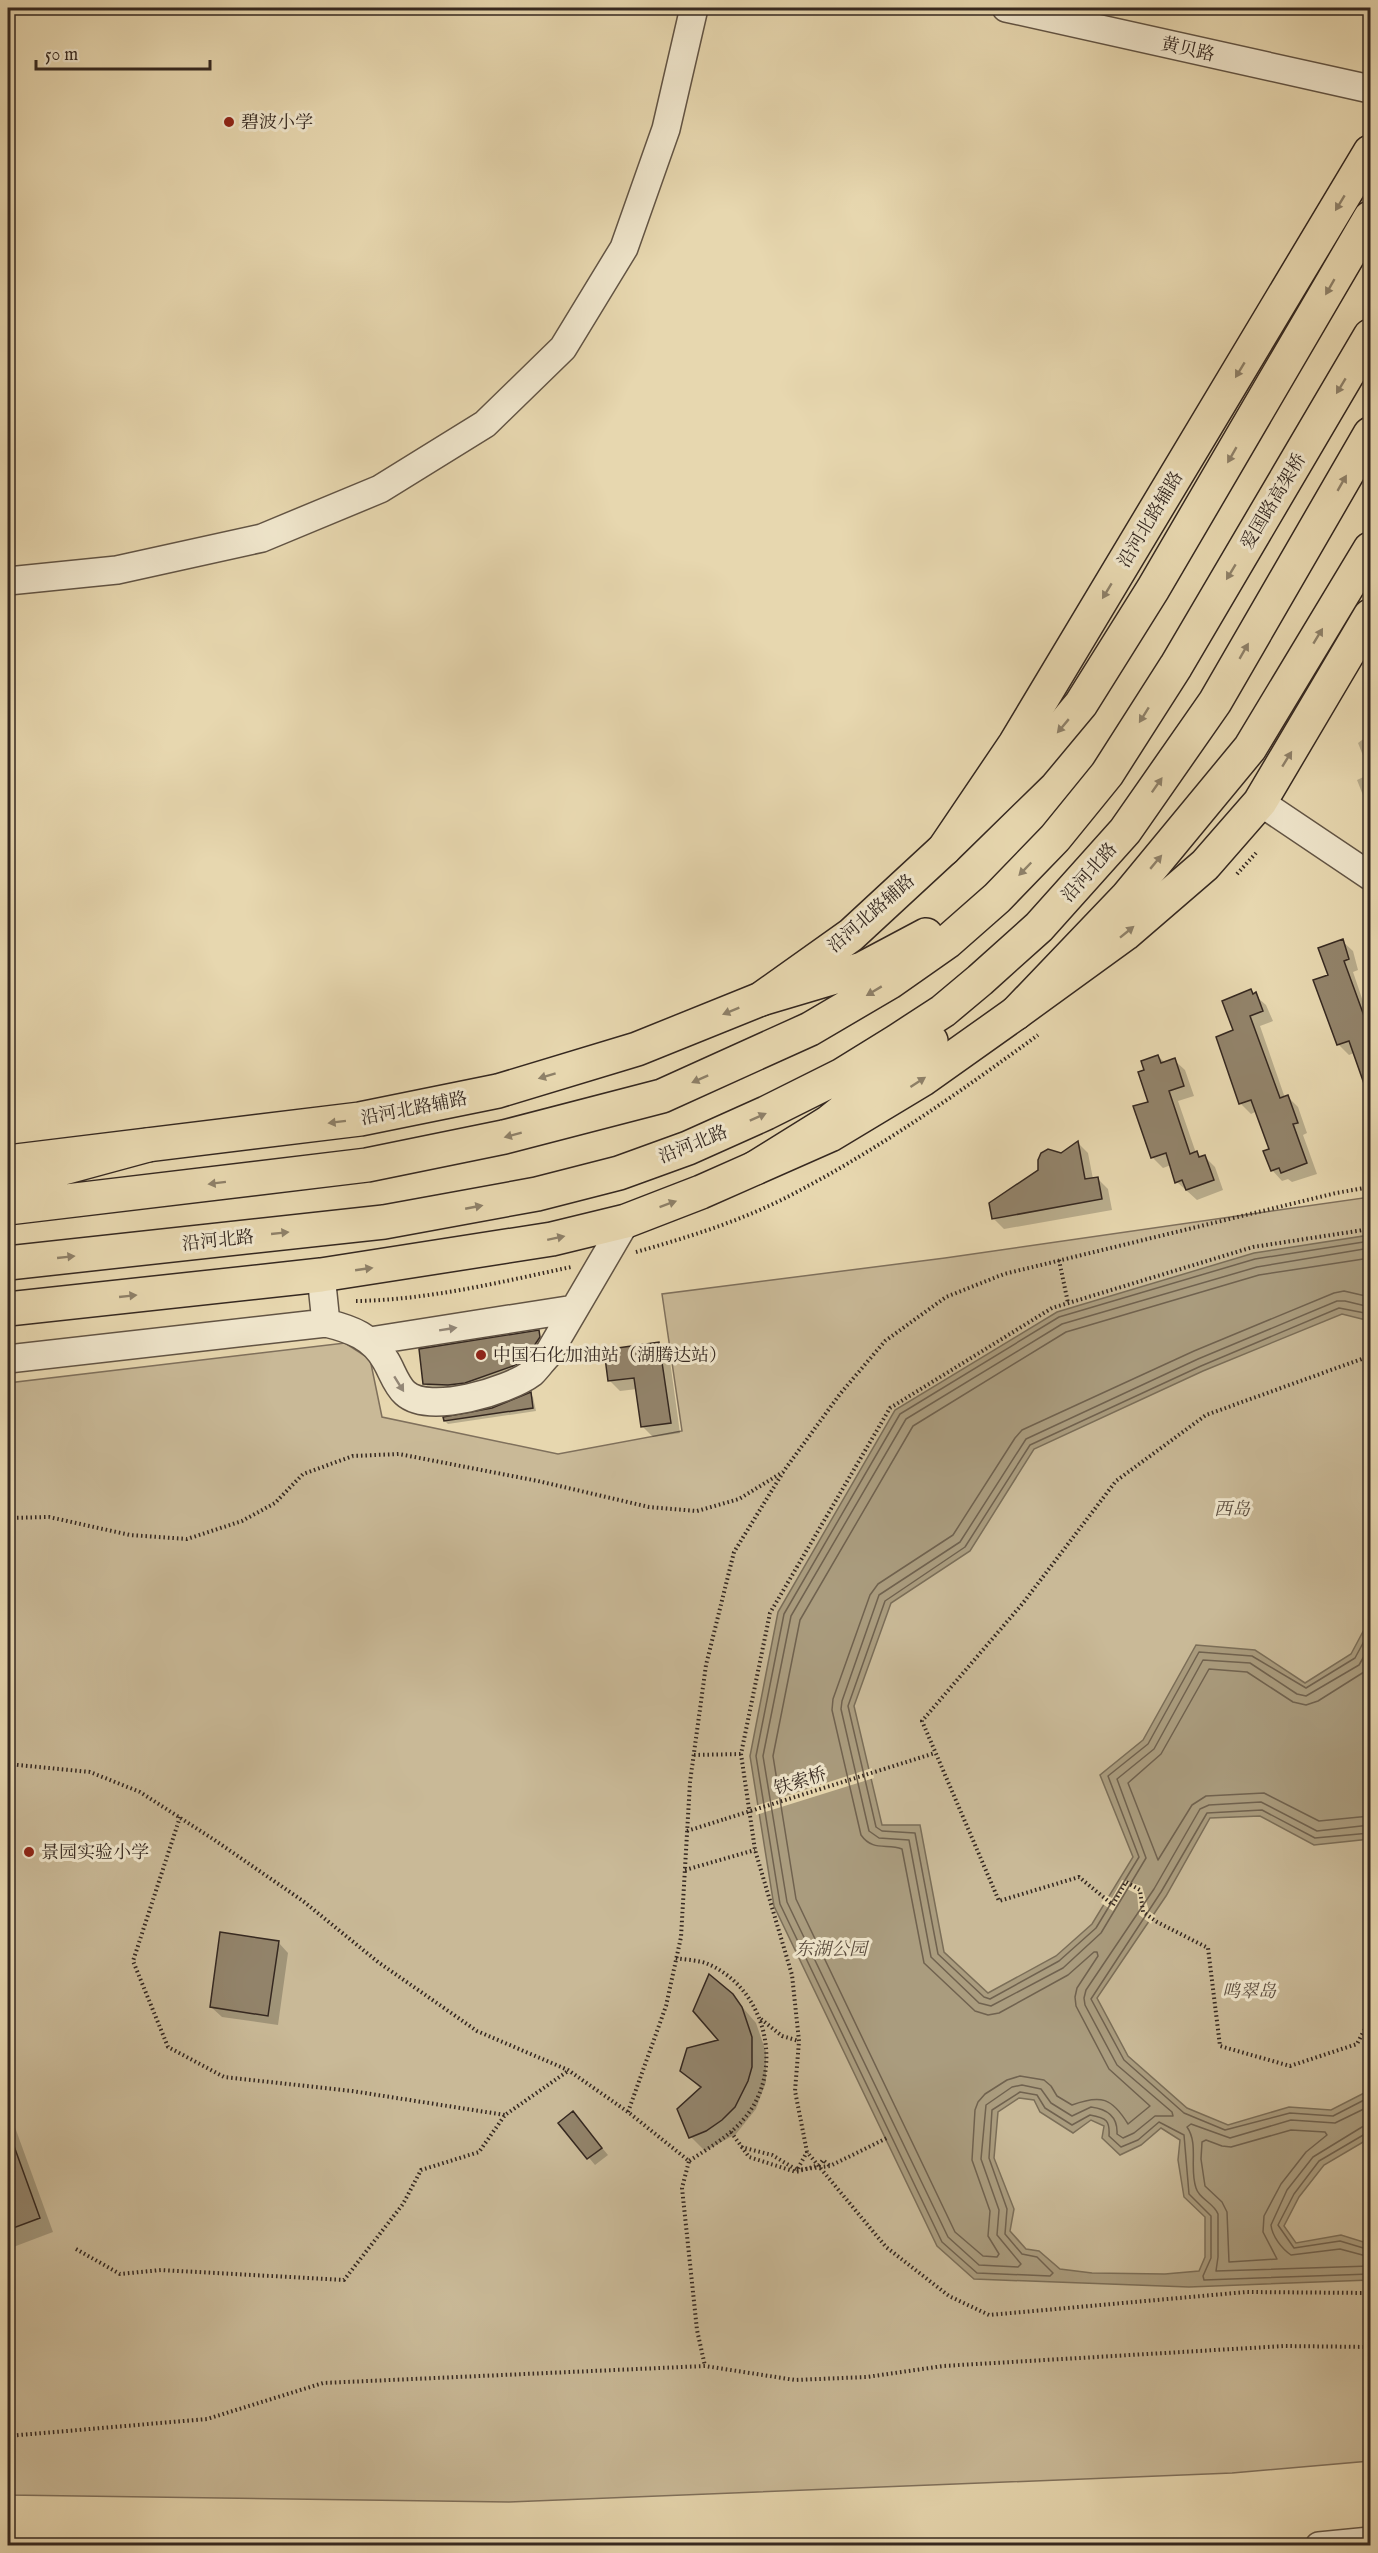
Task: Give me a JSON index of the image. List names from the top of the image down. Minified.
{"streets":{"main road":["爱国路高架桥","沿河北路辅路","沿河北路"],"street":["黄贝路"],"path":["铁索桥"]},"parks":["西岛","东湖公园","鸣翠岛"],"places":["碧波小学","中国石化加油站（湖腾达站）","景园实验小学"],"scale_bar":"50 m"}
